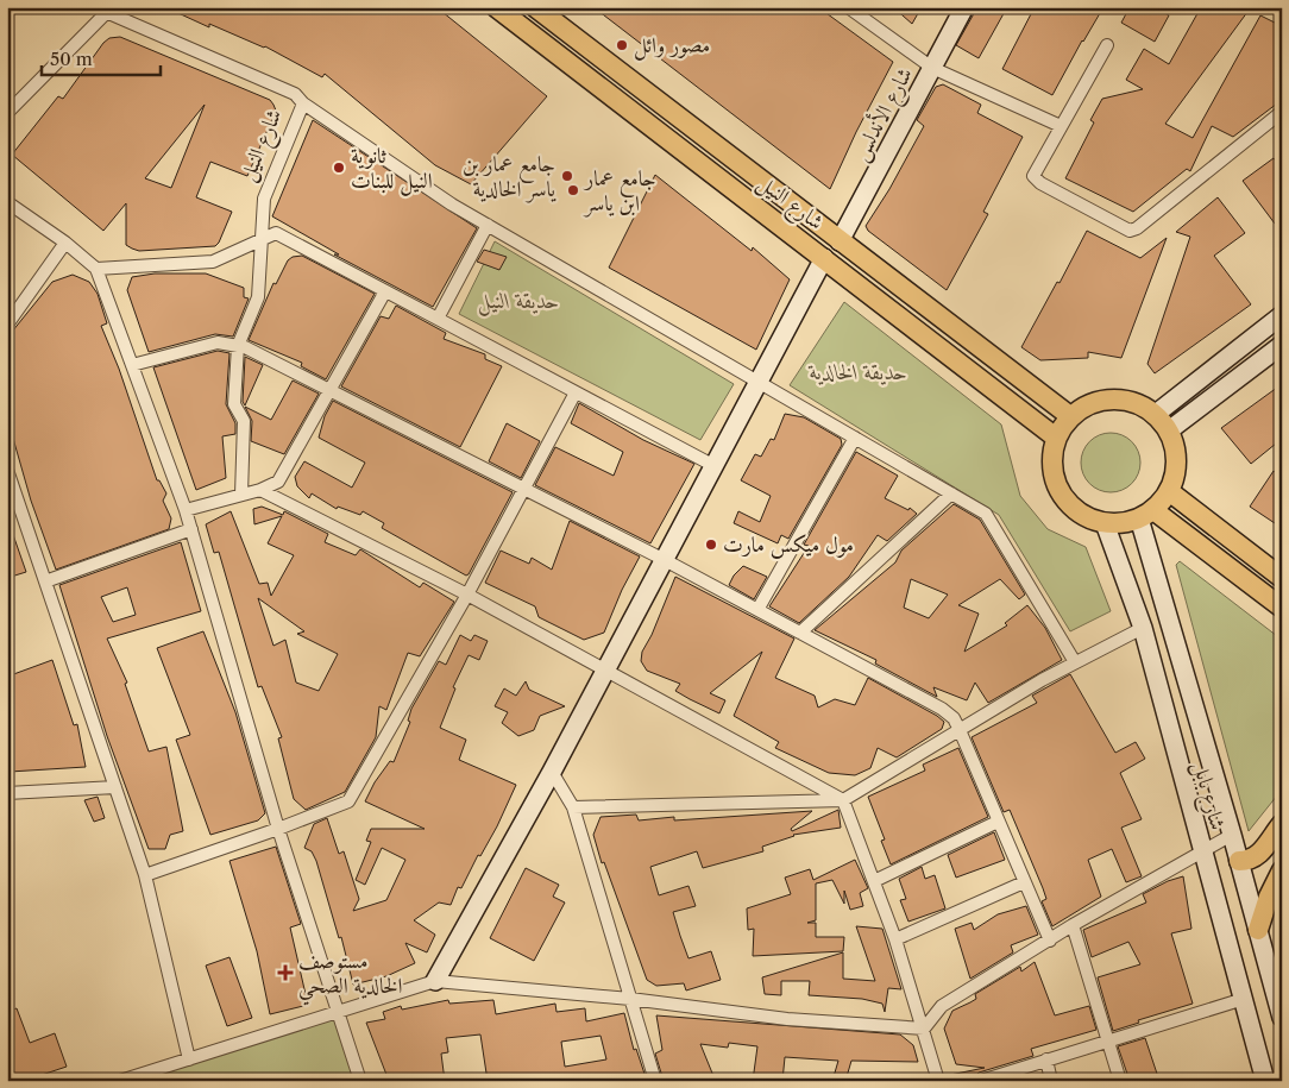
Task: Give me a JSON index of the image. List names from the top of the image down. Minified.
{"streets":{"main road":["شارع النيل"],"street":["شارع الأندلس","شارع بابل"]},"crossings":[["شارع الأندلس","شارع النيل"],["شارع النيل","شارع بابل"]],"parks":["حديقة النيل","حديقة الخالدية"],"places":{"other":["مصور وائل","ثانوية النيل للبنات","جامع عمار بن ياسر الخالدية","جامع عمار ابن ياسر","مول ميكس مارت"],"health":["مستوصف الخالدية الصحي"]},"scale_bar":"50 m"}
